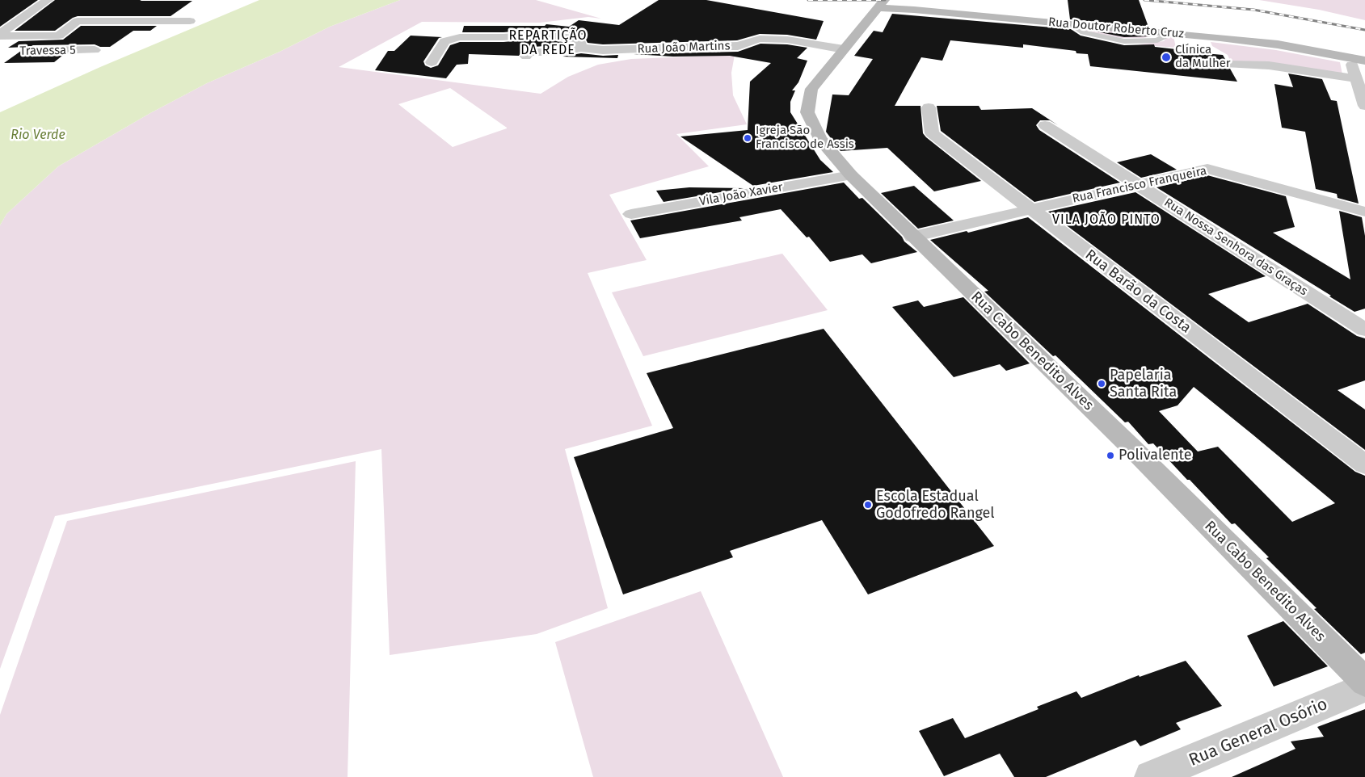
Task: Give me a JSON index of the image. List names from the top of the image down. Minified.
{"streets":{"main road":["Rua Doutor Roberto Cruz","Rua Cabo Benedito Alves"],"street":["Rua João Martins","Travessa 5","Rua Francisco Franqueira","Vila João Xavier","Rua Nossa Senhora das Graças","Rua Barão da Costa","Rua General Osório"]},"crossings":[["Rua Doutor Roberto Cruz","Rua Cabo Benedito Alves"],["Rua João Martins","Rua Cabo Benedito Alves"],["Rua Francisco Franqueira","Rua Nossa Senhora das Graças"],["Rua Francisco Franqueira","Rua Barão da Costa"],["Rua Francisco Franqueira","Rua Cabo Benedito Alves"],["Vila João Xavier","Rua Cabo Benedito Alves"]],"districts":["REPARTIÇÃO DA REDE","VILA JOÃO PINTO"],"water":["Rio Verde"],"places":["Clínica da Mulher","Igreja São Francisco de Assis","Papelaria Santa Rita","Polivalente","Escola Estadual Godofredo Rangel"]}
